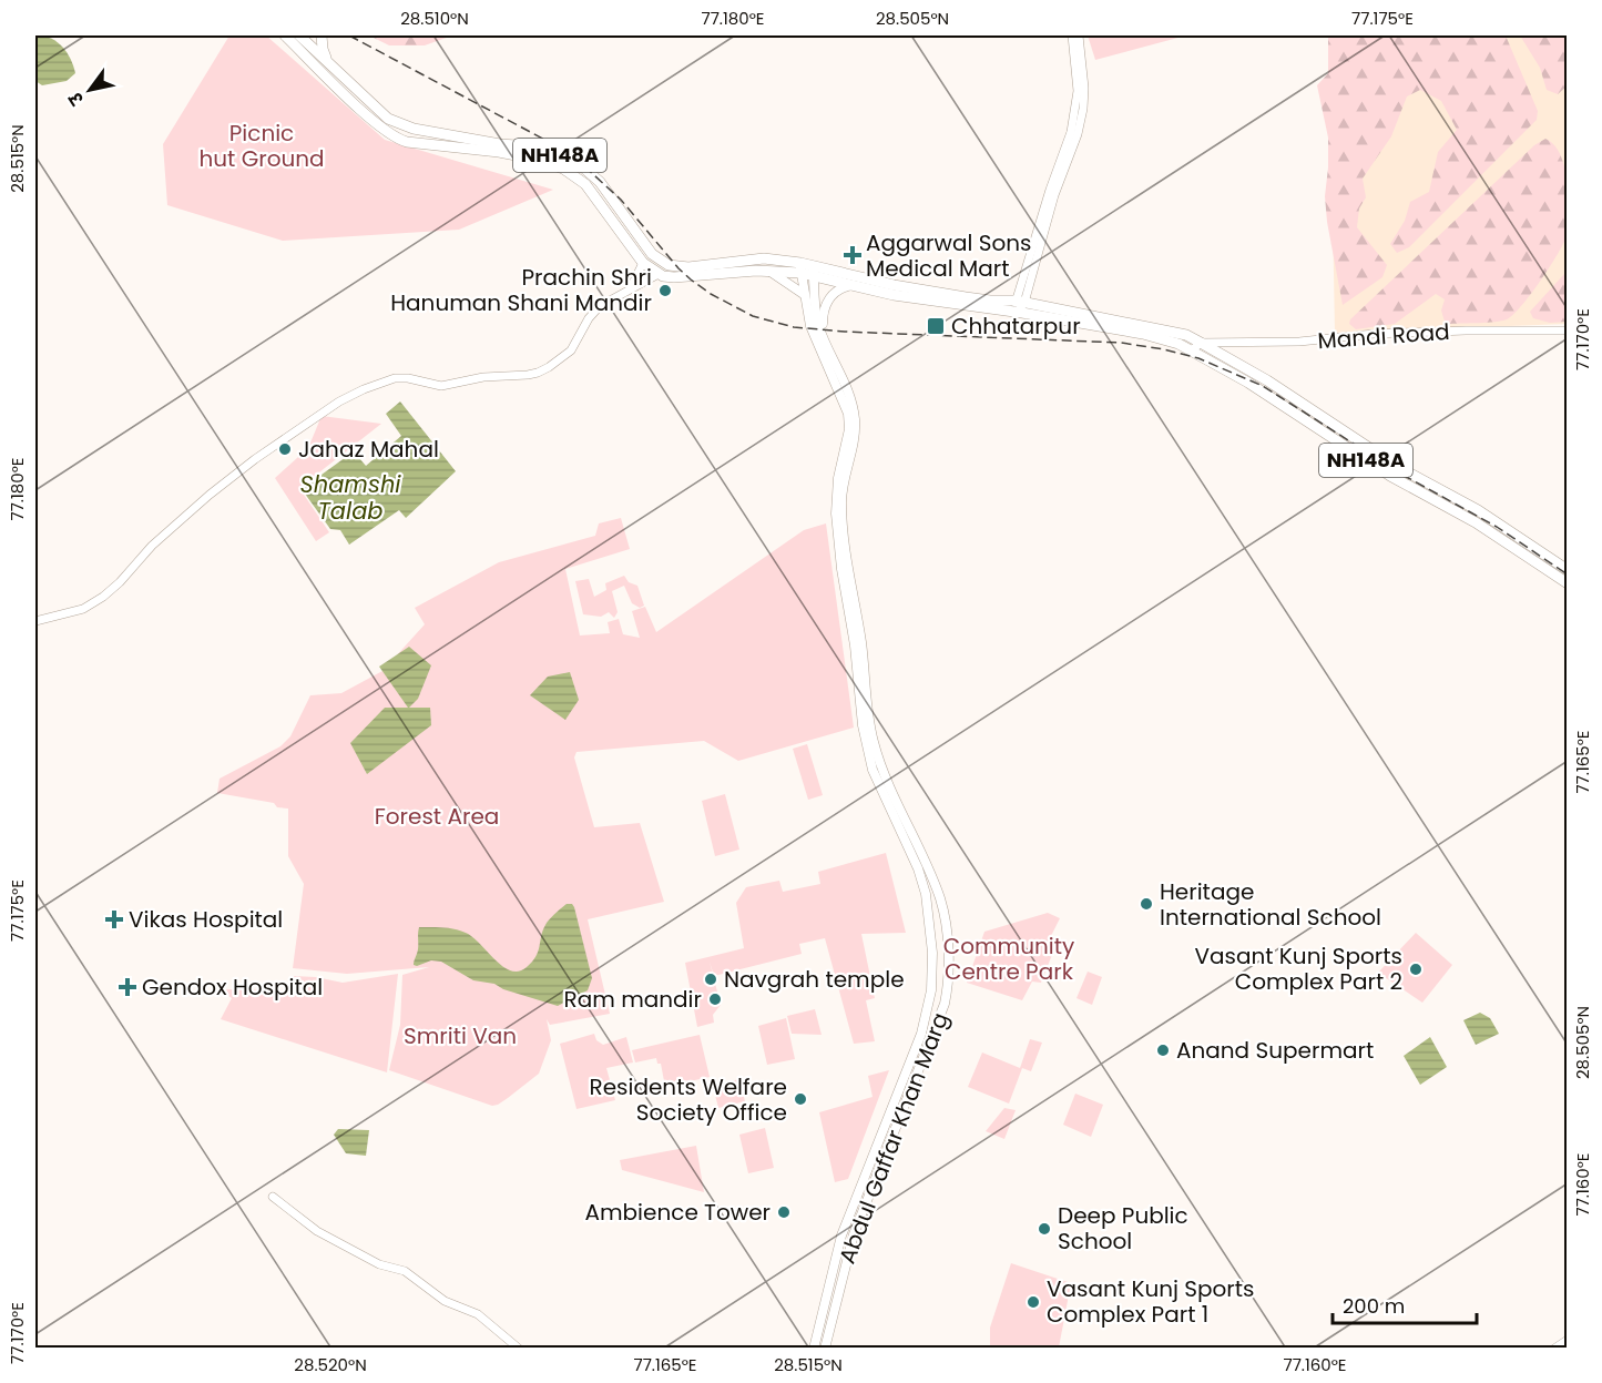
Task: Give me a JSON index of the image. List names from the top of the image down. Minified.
{"streets":{"highway":["NH148A"],"main road":["Abdul Gaffar Khan Marg"],"street":["Mandi Road"]},"crossings":[["NH148A","Mandi Road"],["NH148A","Abdul Gaffar Khan Marg"]],"water":["Shamshi Talab"],"parks":["Picnic hut Ground","Forest Area","Community Centre Park","Smriti Van"],"places":{"health":["Aggarwal Sons Medical Mart","Vikas Hospital","Gendox Hospital"],"other":["Prachin Shri Hanuman Shani Mandir","Jahaz Mahal","Heritage International School","Vasant Kunj Sports Complex Part 2","Navgrah temple","Ram mandir","Anand Supermart","Residents Welfare Society Office","Ambience Tower","Deep Public School","Vasant Kunj Sports Complex Part 1"],"transit":["Chhatarpur"]},"scale_bar":"200 m","north":"bottom left","coordinates":["28.510°N","77.180°E","28.505°N","77.175°E","28.515°N","77.170°E","77.165°E","77.160°E","28.520°N"]}
